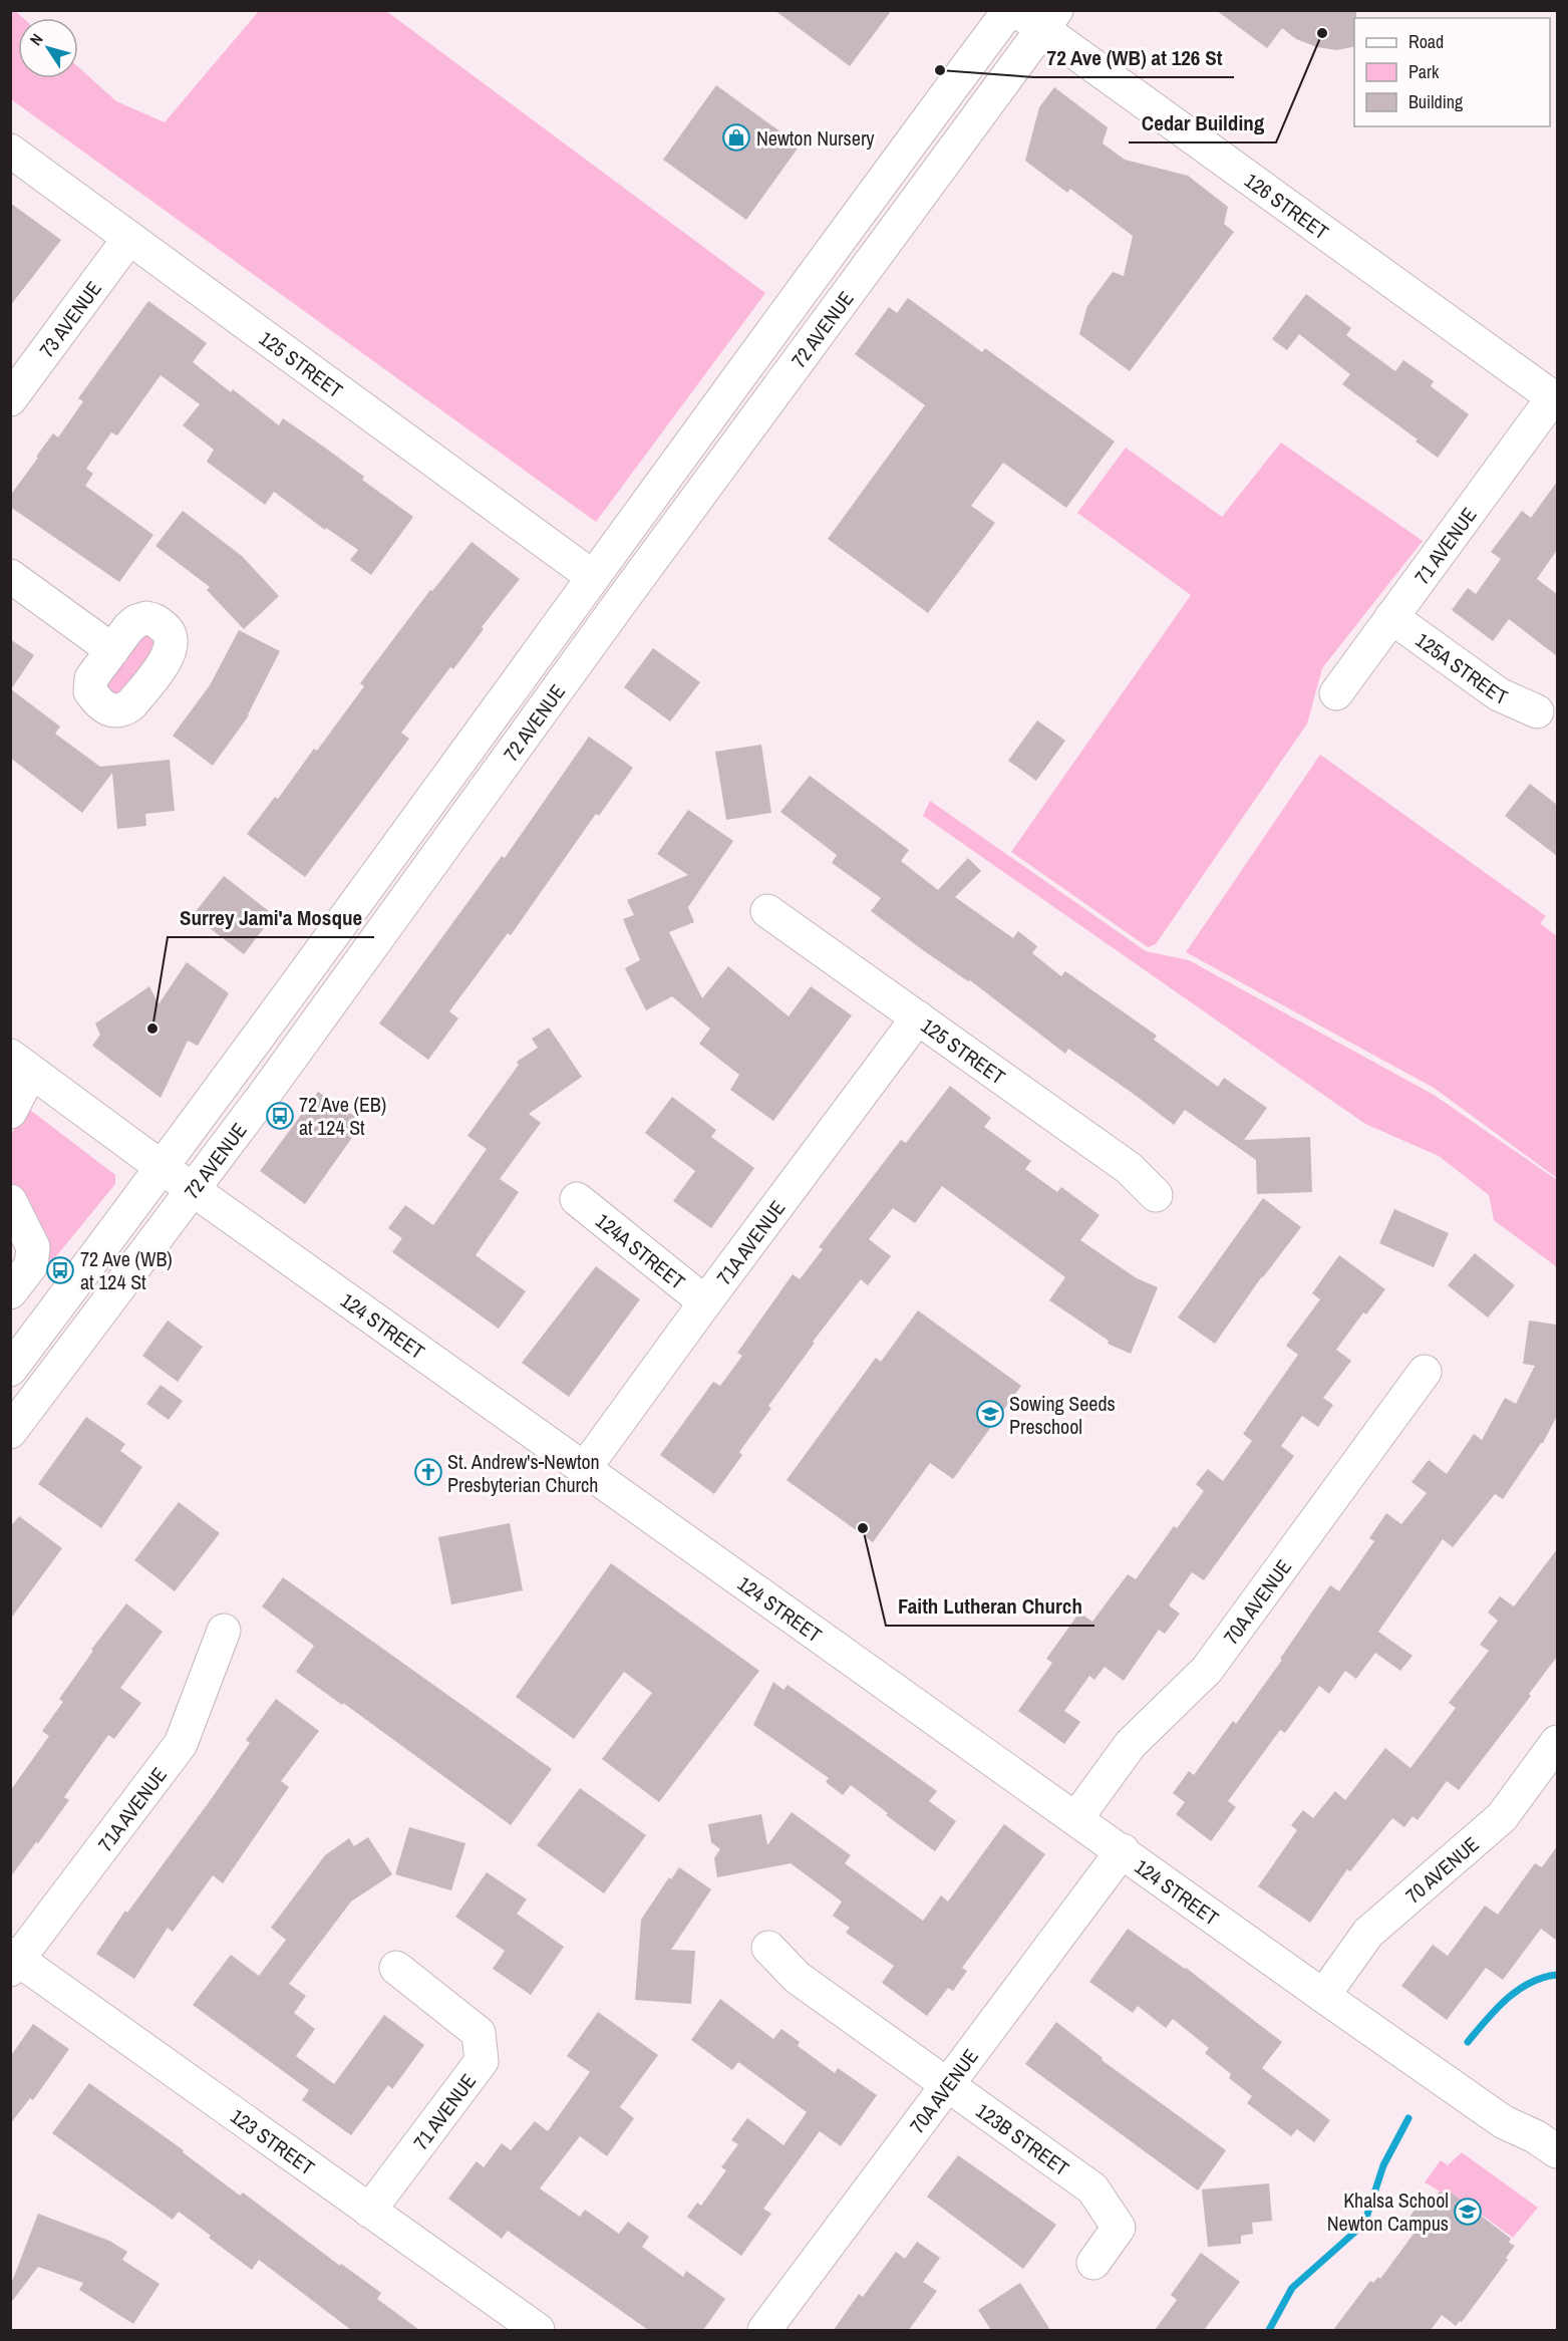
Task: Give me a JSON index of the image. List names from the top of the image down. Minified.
{"streets":{"street":["126 STREET","73 AVENUE","72 AVENUE","125 STREET","71 AVENUE","125A STREET","71A AVENUE","124A STREET","124 STREET","70A AVENUE","70 AVENUE","123B STREET","123 STREET"]},"crossings":[["126 STREET","72 AVENUE"],["126 STREET","71 AVENUE"],["73 AVENUE","125 STREET"],["72 AVENUE","125 STREET"],["72 AVENUE","124 STREET"],["125 STREET","71A AVENUE"],["71 AVENUE","125A STREET"],["71 AVENUE","123 STREET"],["71A AVENUE","124A STREET"],["71A AVENUE","124 STREET"],["71A AVENUE","123 STREET"],["124 STREET","70A AVENUE"],["124 STREET","70 AVENUE"],["70A AVENUE","123B STREET"]],"places":{"other":["Cedar Building","72 Ave (WB) at 126 St","Surrey Jami'a Mosque","Faith Lutheran Church"],"shop":["Newton Nursery"],"bus stop":["72 Ave (EB) at 124 St","72 Ave (WB) at 124 St"],"school or university":["Sowing Seeds Preschool","Khalsa School Newton Campus"],"church":["St. Andrew's-Newton Presbyterian Church"]},"legend":["Road","Park","Building"],"north":"top left"}
